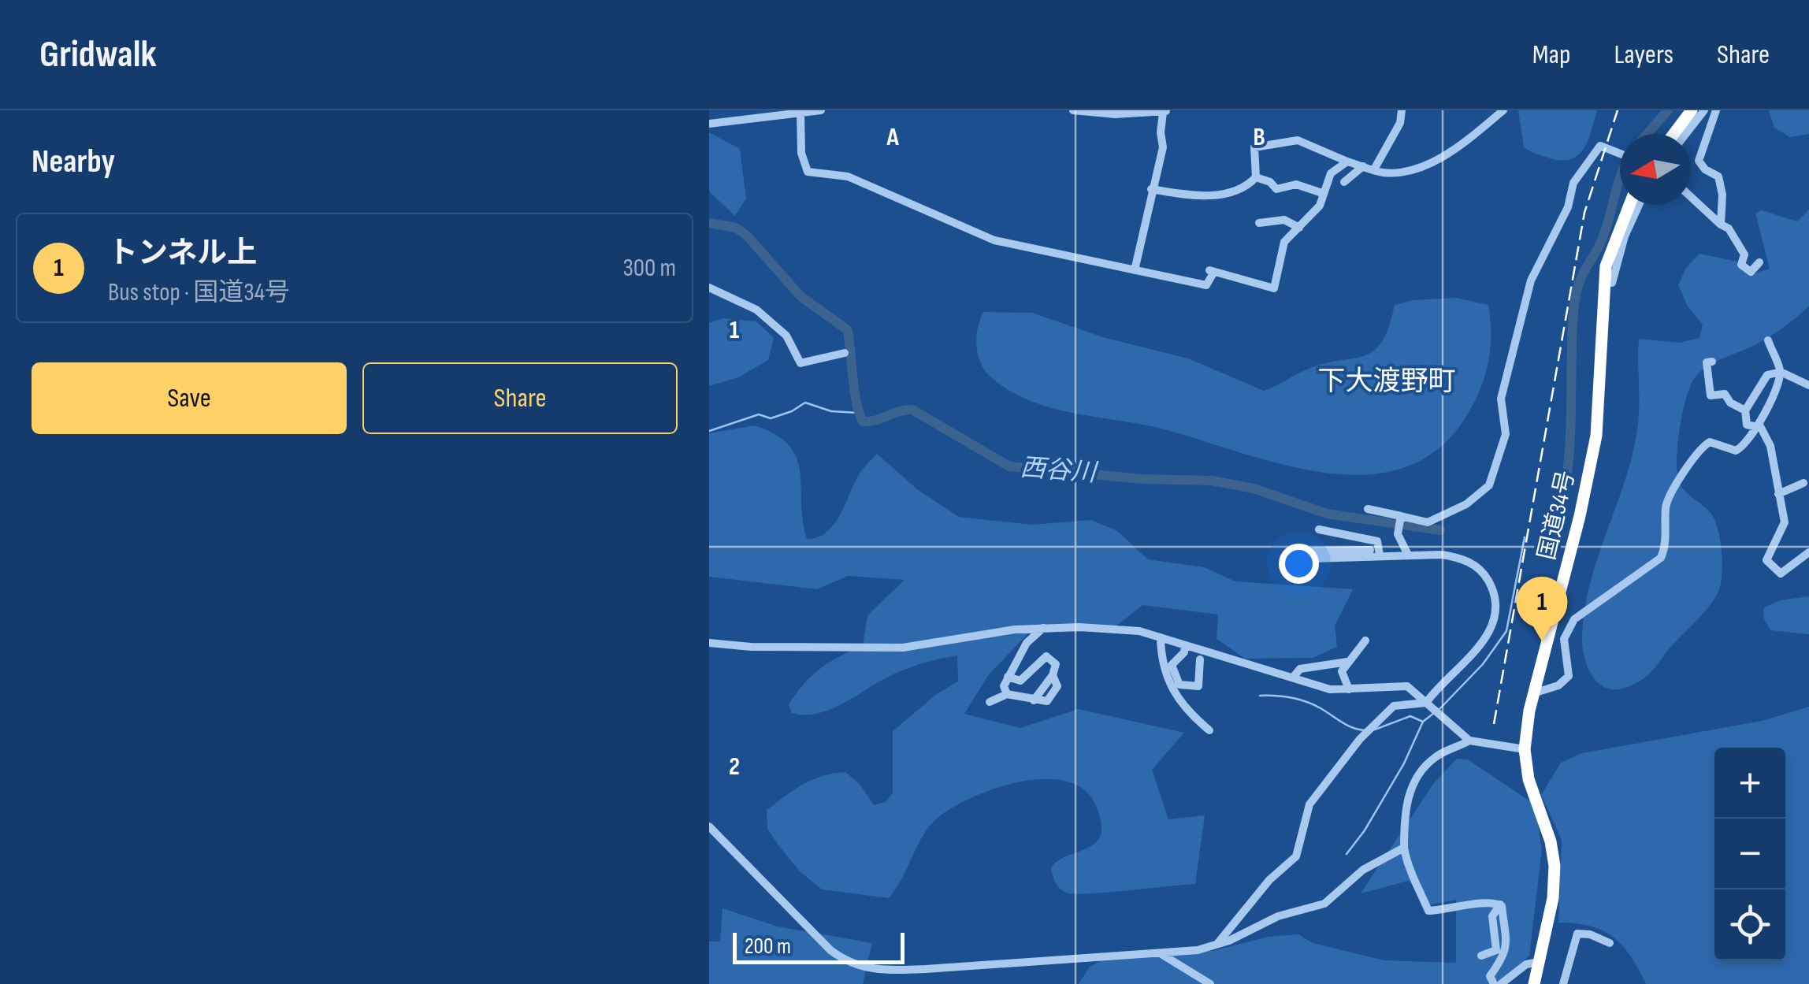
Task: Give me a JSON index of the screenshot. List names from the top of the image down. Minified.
{"streets":{"highway":["国道34号"]},"districts":["下大渡野町"],"water":["西谷川"],"scale_bar":"200 m","north":"left","page":{"header":"Gridwalk","nav":["Map","Layers","Share"],"heading":"Nearby","list":[{"mark":"1","name":"トンネル上","note":"Bus stop · 国道34号","value":"300 m"}],"buttons":["Save","Share"],"pins":"1","map_buttons":["+","−"],"scale":"200 m"},"grid":{"columns":["A","B"],"rows":["1","2"]}}
